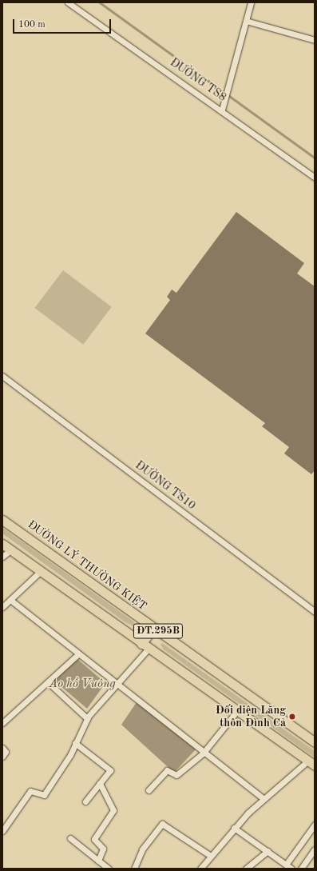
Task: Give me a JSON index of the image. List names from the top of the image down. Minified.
{"streets":{"main road":["ĐƯỜNG LÝ THƯỜNG KIỆT","ĐT.295B"],"street":["ĐƯỜNG TS8","ĐƯỜNG TS10"]},"water":["Ao hồ Vuông"],"places":["Đối diện Lăng thôn Đình Cả"],"scale_bar":"100 m"}
